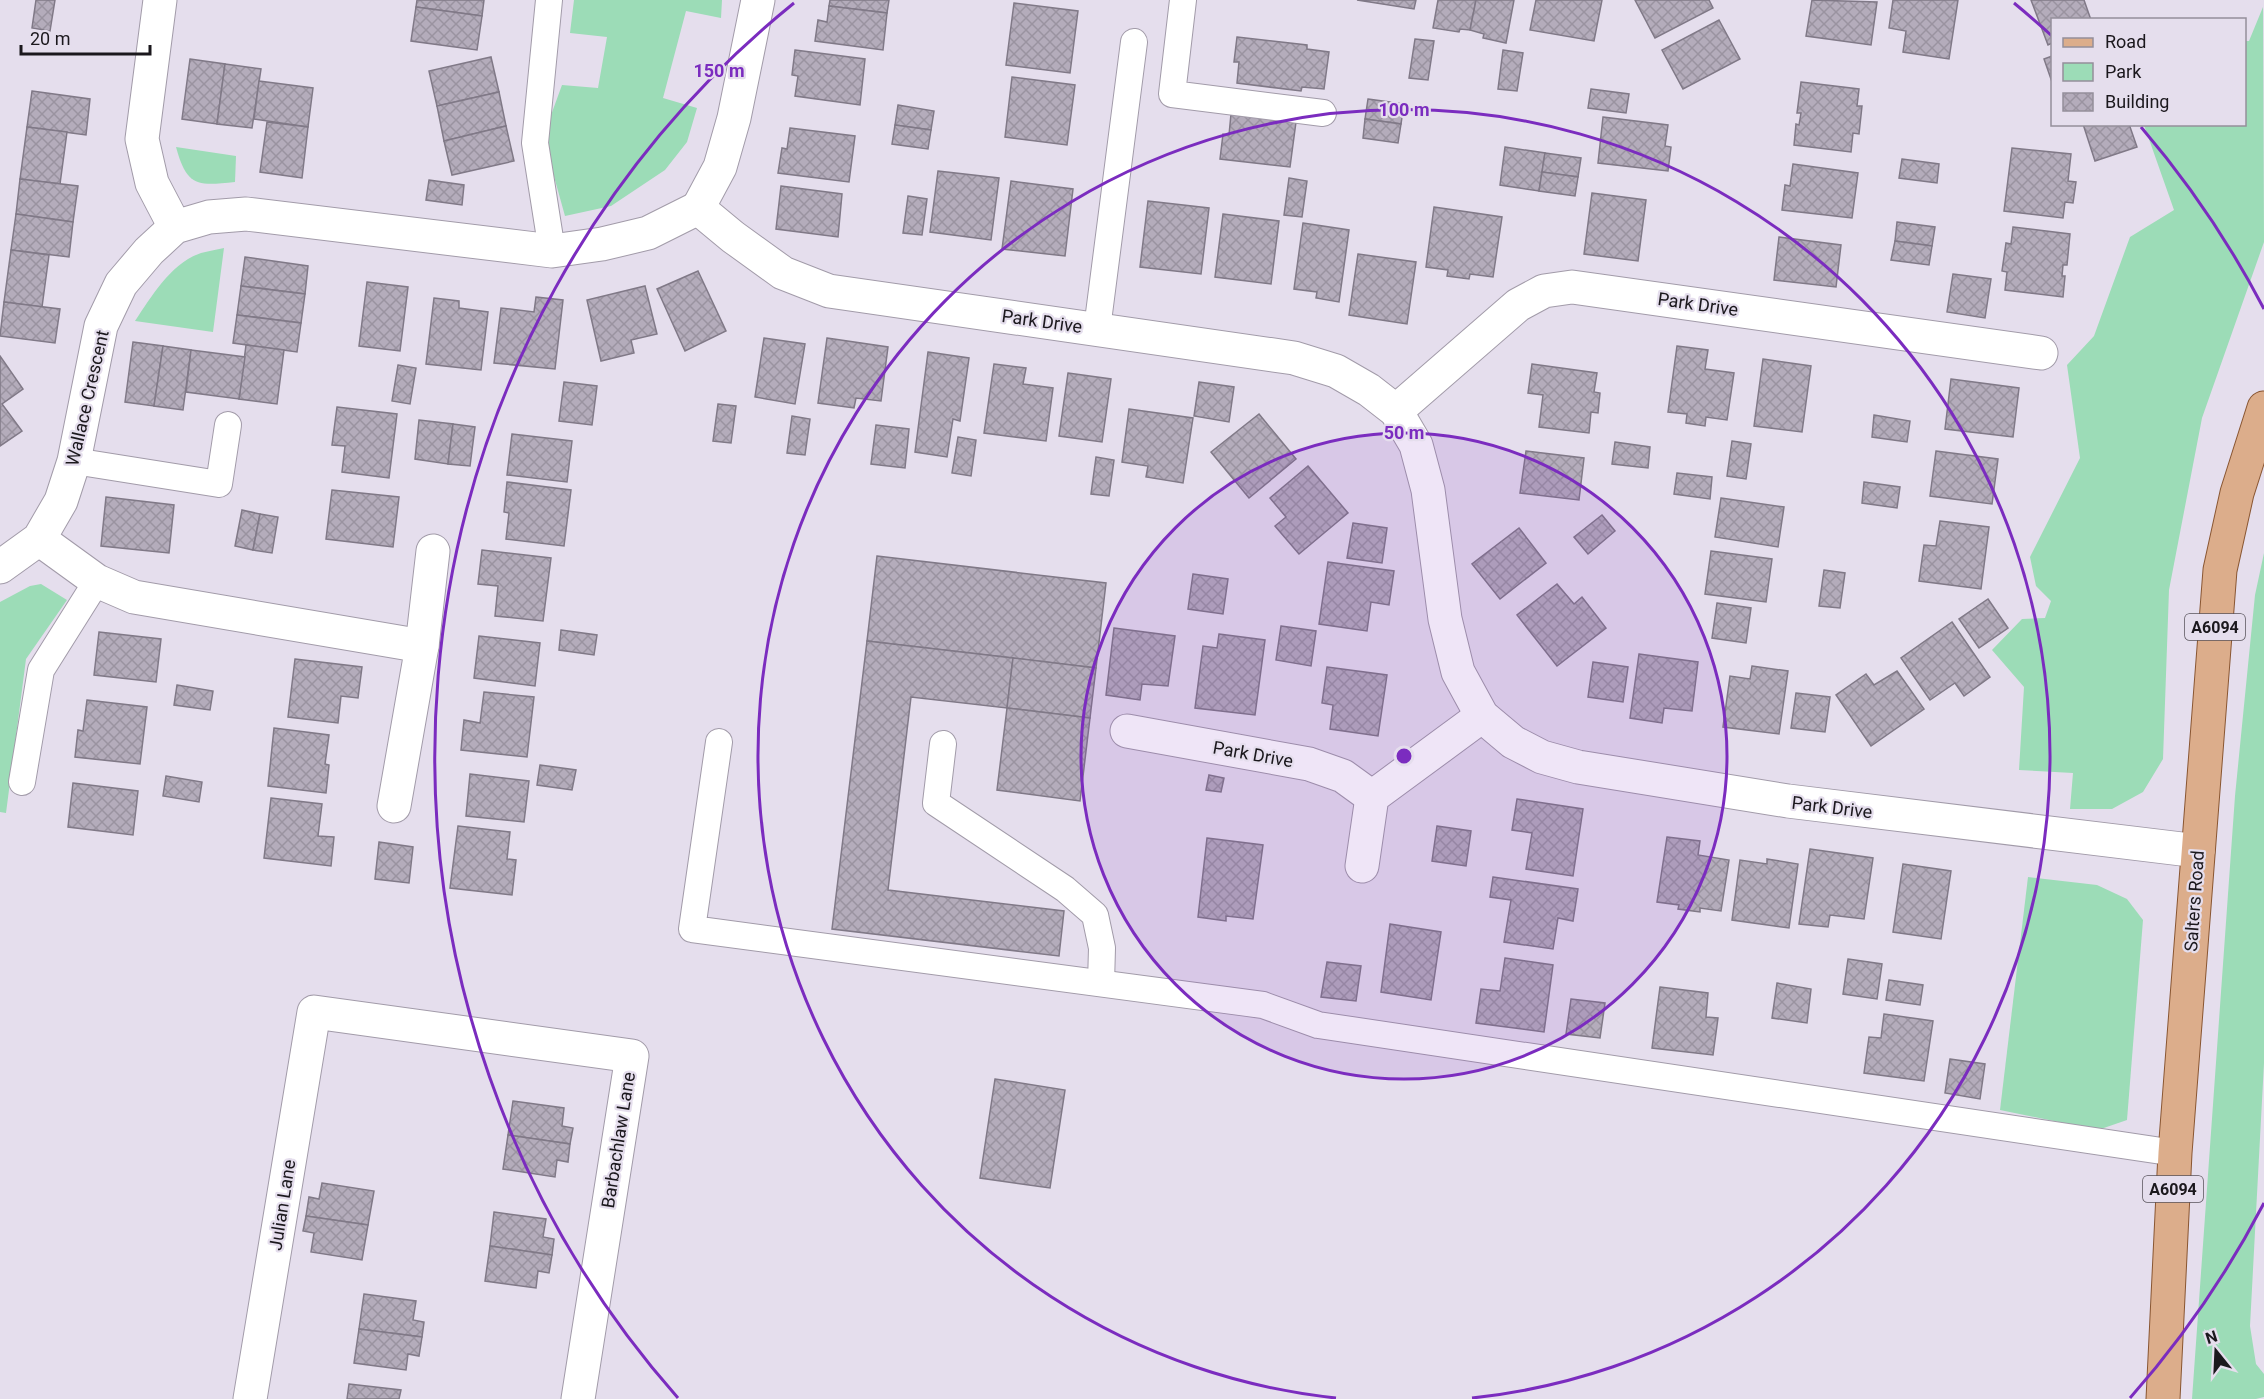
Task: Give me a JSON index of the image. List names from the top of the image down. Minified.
{"streets":{"main road":["A6094","Salters Road"],"street":["Park Drive","Wallace Crescent","Barbachlaw Lane","Julian Lane"]},"crossings":[["Park Drive","Wallace Crescent"],["Park Drive","Salters Road"],["Barbachlaw Lane","Julian Lane"]],"legend":["Road","Park","Building"],"scale_bar":"20 m","north":"top","rings":["150 m","100 m","50 m"]}
